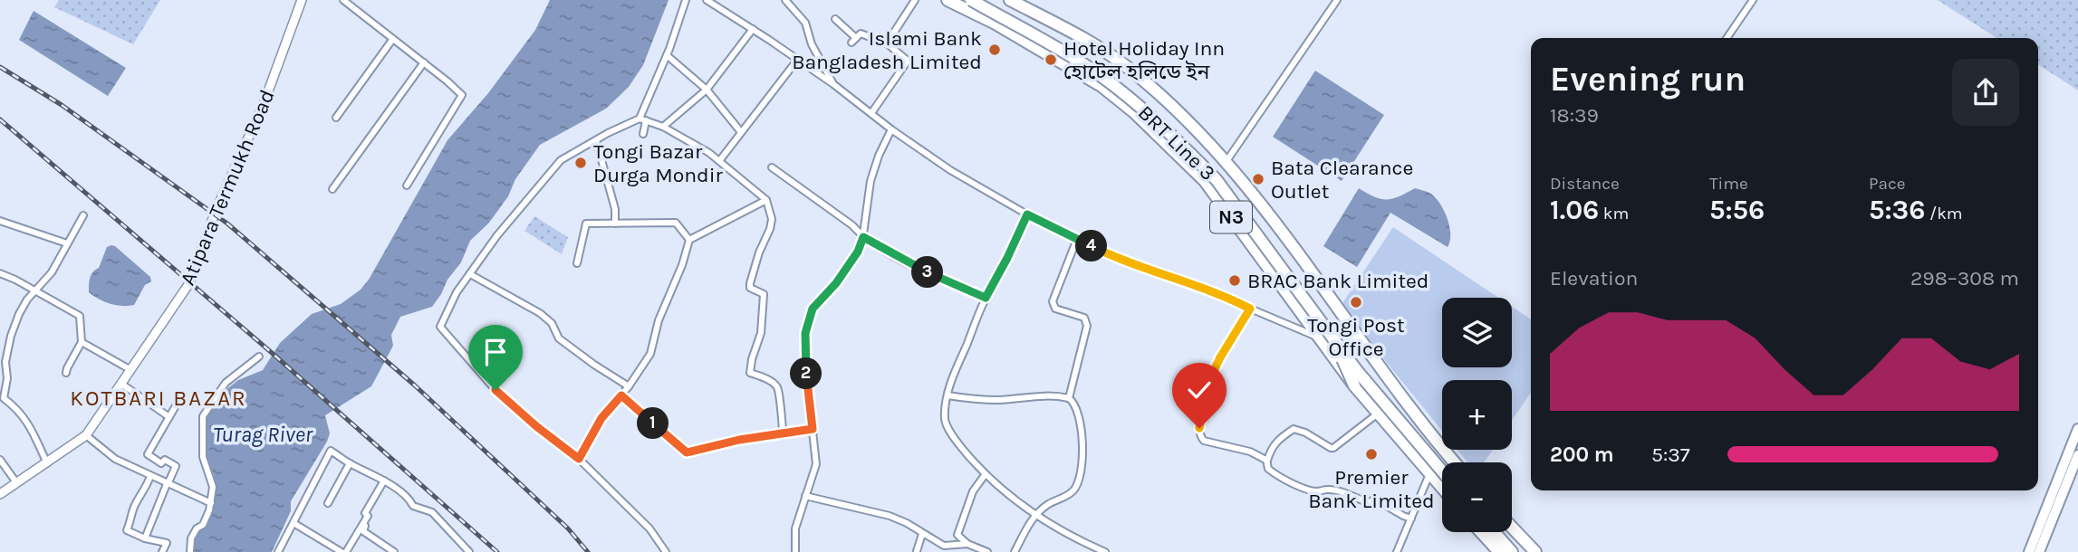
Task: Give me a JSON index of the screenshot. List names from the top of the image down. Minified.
{"streets":{"highway":["BRT Line 3","N3"],"main road":["Atipara Termukh Road"]},"crossings":[["BRT Line 3","N3"]],"districts":["KOTBARI BAZAR"],"water":["Turag River"],"places":["Islami Bank Bangladesh Limited","Hotel Holiday Inn হোটেল হলিডে ইন","Tongi Bazar Durga Mondir","Bata Clearance Outlet","BRAC Bank Limited","Tongi Post Office","Premier Bank Limited"],"page":{"heading":["Evening run","18:39"],"stats":[["Distance","1.06 km"],["Time","5:56"],["Pace","5:36 /km"]],"pins":["4","3","2","1"],"chart":["Elevation","298–308 m"],"map_buttons":["+","−"],"list":[{"name":"200 m","note":"5:37"}]}}
